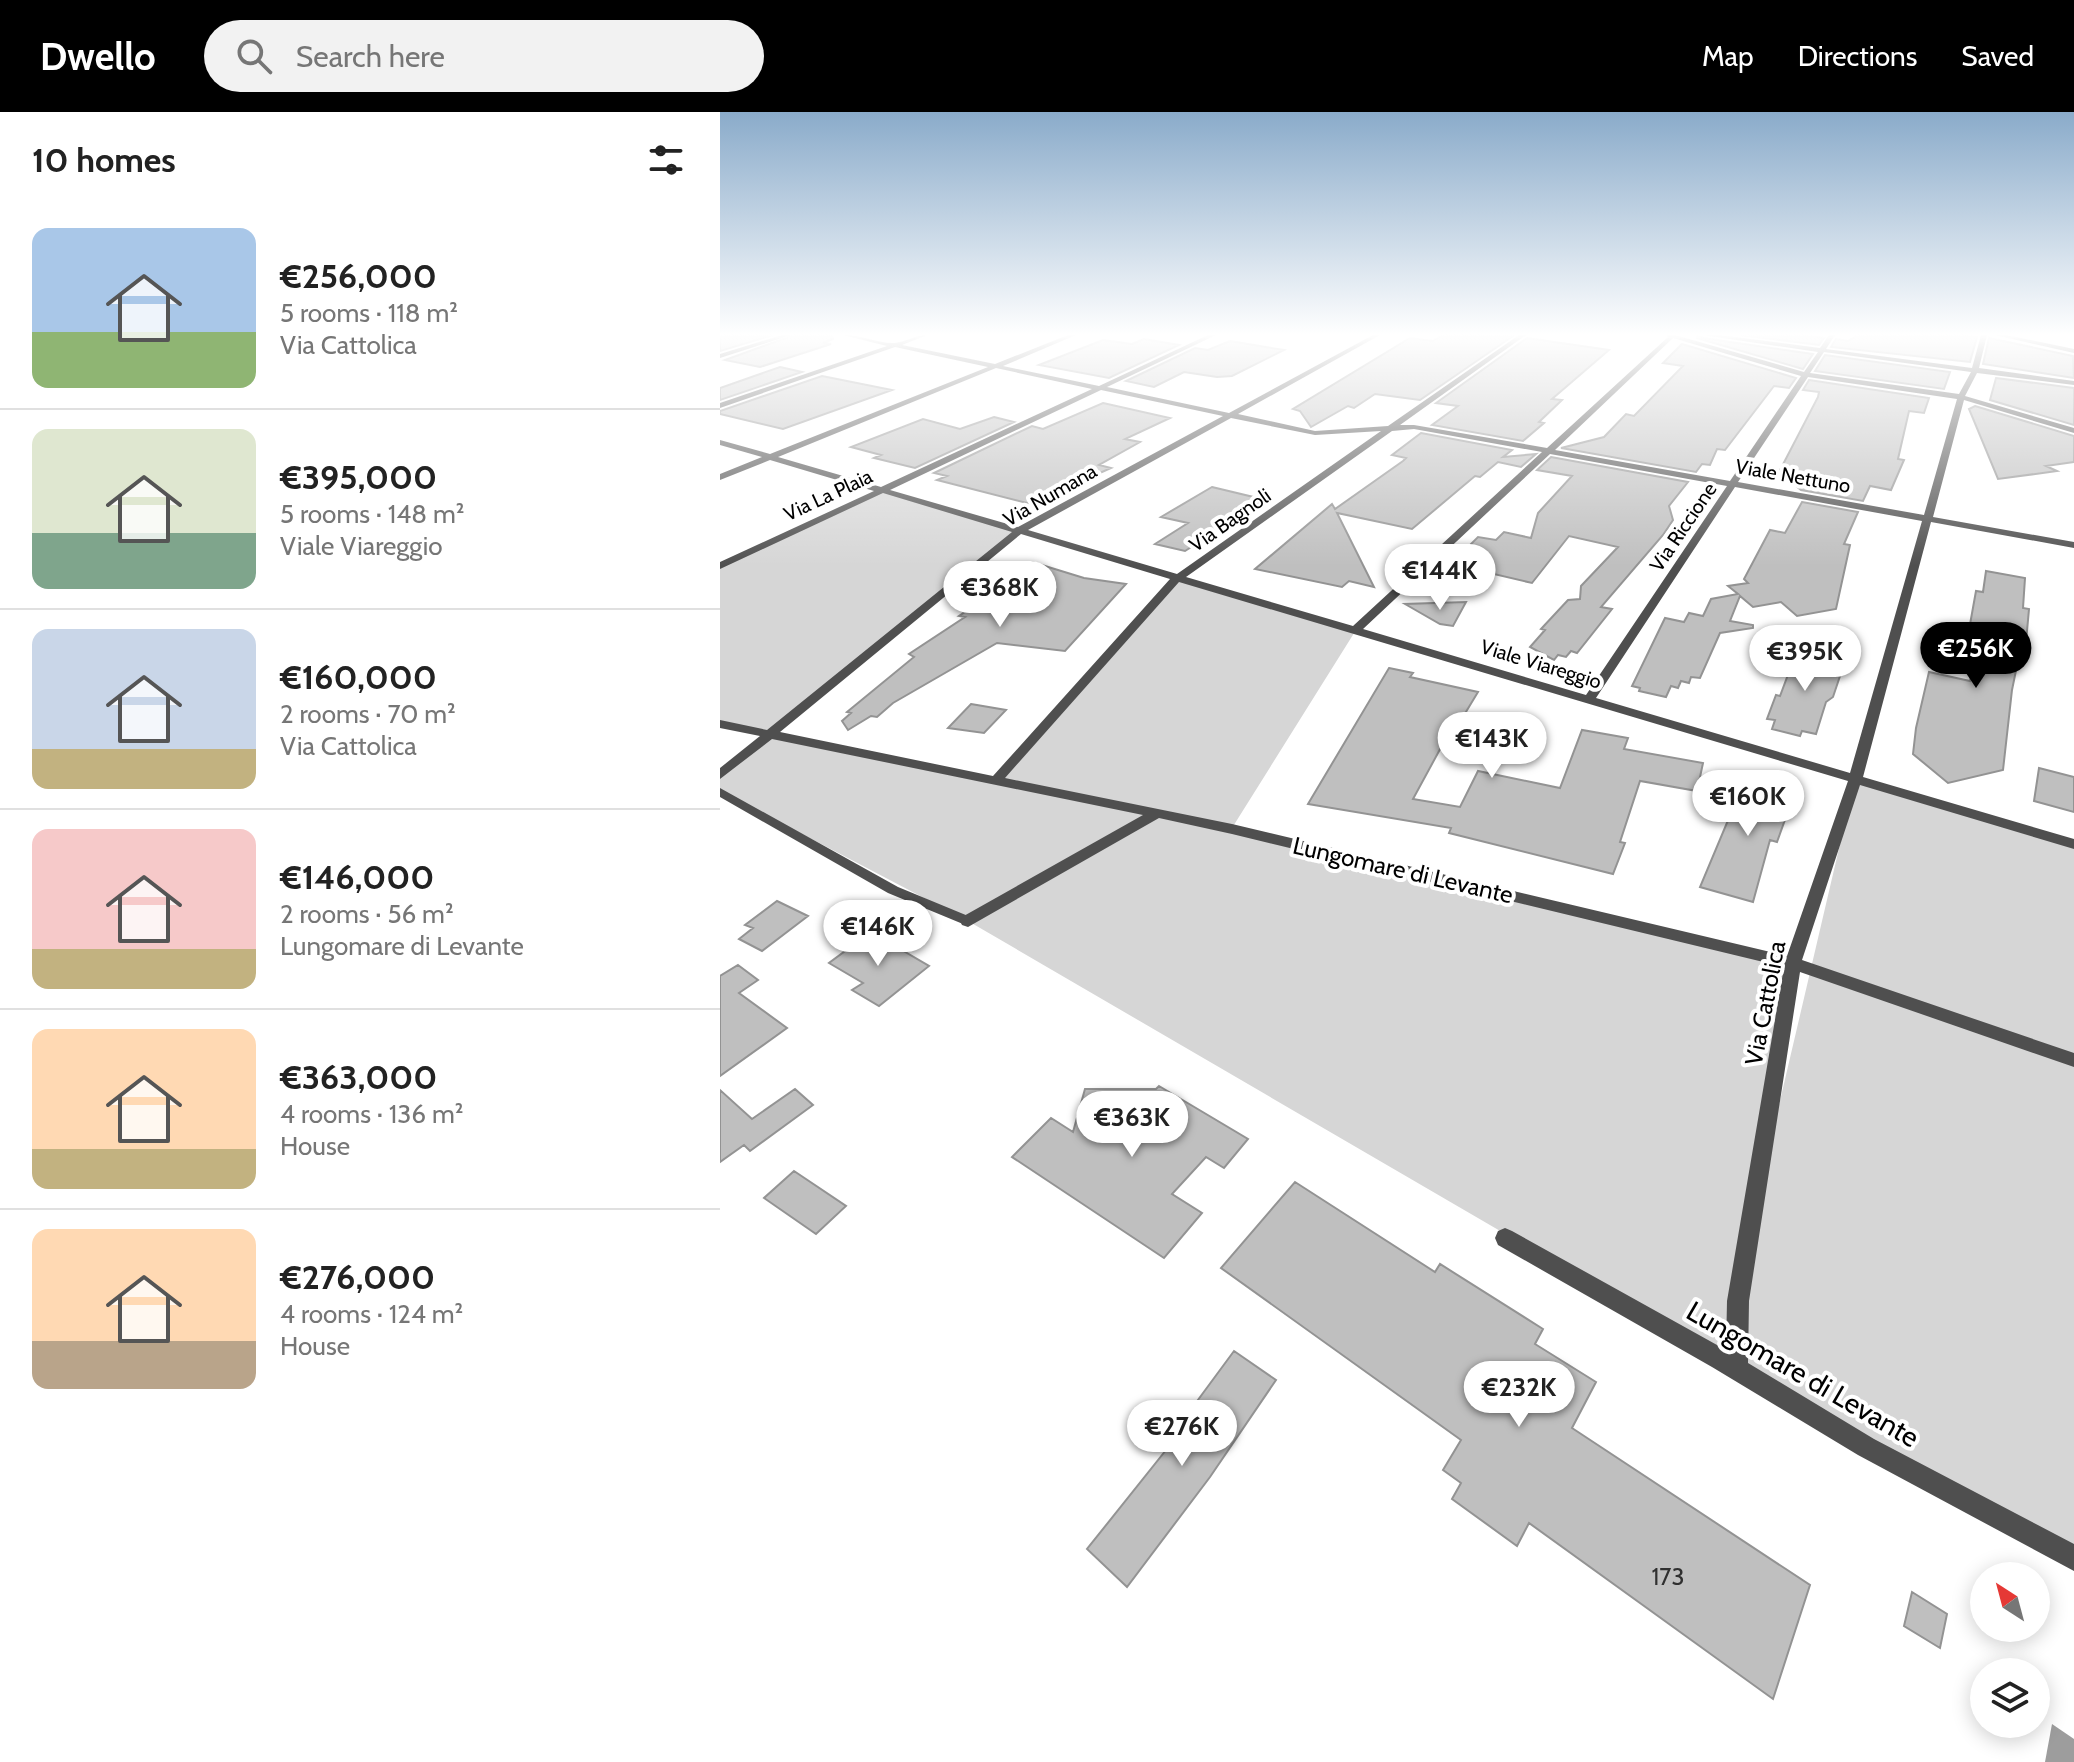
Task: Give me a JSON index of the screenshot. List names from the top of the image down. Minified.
{"streets":{"street":["Viale Nettuno","Via La Plaia","Via Numana","Via Bagnoli","Via Riccione","Viale Viareggio","Lungomare di Levante","Via Cattolica"]},"crossings":[["Viale Nettuno","Via Numana"],["Viale Nettuno","Via Bagnoli"],["Viale Nettuno","Via Riccione"],["Viale Nettuno","Via Cattolica"],["Via La Plaia","Viale Viareggio"],["Via Numana","Viale Viareggio"],["Via Numana","Lungomare di Levante"],["Via Bagnoli","Viale Viareggio"],["Via Bagnoli","Lungomare di Levante"],["Via Riccione","Viale Viareggio"],["Viale Viareggio","Via Cattolica"],["Lungomare di Levante","Via Cattolica"]],"house_numbers":["173"],"north":"top left","page":{"header":"Dwello","search":"Search here","nav":["Map","Directions","Saved"],"heading":"10 homes","list":[{"name":"€256,000","note":"5 rooms · 118 m² · Via Cattolica"},{"name":"€395,000","note":"5 rooms · 148 m² · Viale Viareggio"},{"name":"€160,000","note":"2 rooms · 70 m² · Via Cattolica"},{"name":"€146,000","note":"2 rooms · 56 m² · Lungomare di Levante"},{"name":"€363,000","note":"4 rooms · 136 m² · House"},{"name":"€276,000","note":"4 rooms · 124 m² · House"}],"price":["€144K","€368K","€256K","€395K","€143K","€160K","€146K","€363K","€232K","€276K"]}}
